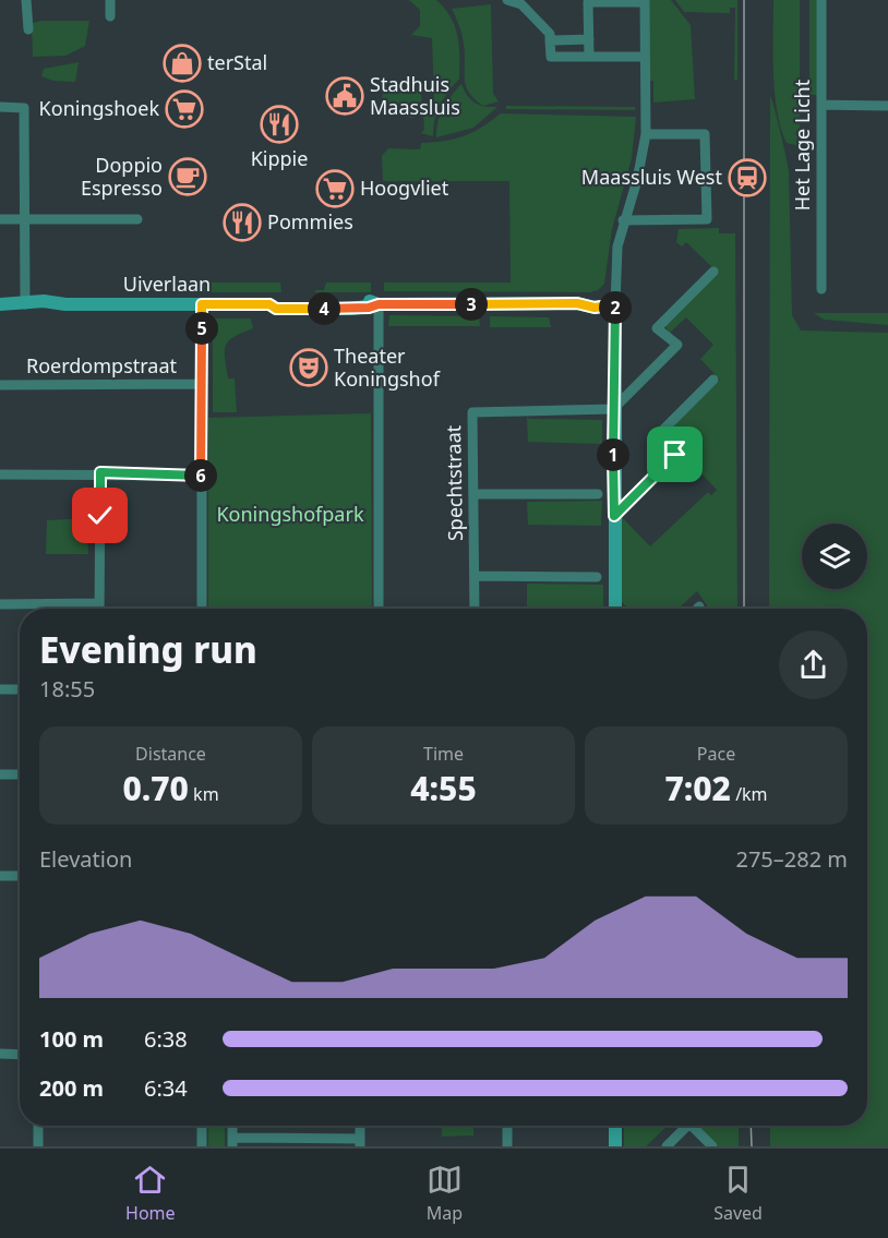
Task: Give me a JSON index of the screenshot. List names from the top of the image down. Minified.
{"streets":{"street":["Het Lage Licht","Uiverlaan","Roerdompstraat","Spechtstraat"]},"parks":["Koningshofpark"],"places":{"shop":["terStal"],"public building":["Stadhuis Maassluis"],"supermarket":["Koningshoek","Hoogvliet"],"restaurant":["Kippie","Pommies"],"cafe":["Doppio Espresso"],"station":["Maassluis West"],"theatre":["Theater Koningshof"]},"page":{"pins":["3","2","4","5","1","6"],"heading":["Evening run","18:55"],"stats":[["Distance","0.70 km"],["Time","4:55"],["Pace","7:02 /km"]],"chart":["Elevation","275–282 m"],"list":[{"name":"100 m","note":"6:38"},{"name":"200 m","note":"6:34"}],"tabs":["Home","Map","Saved"]}}
